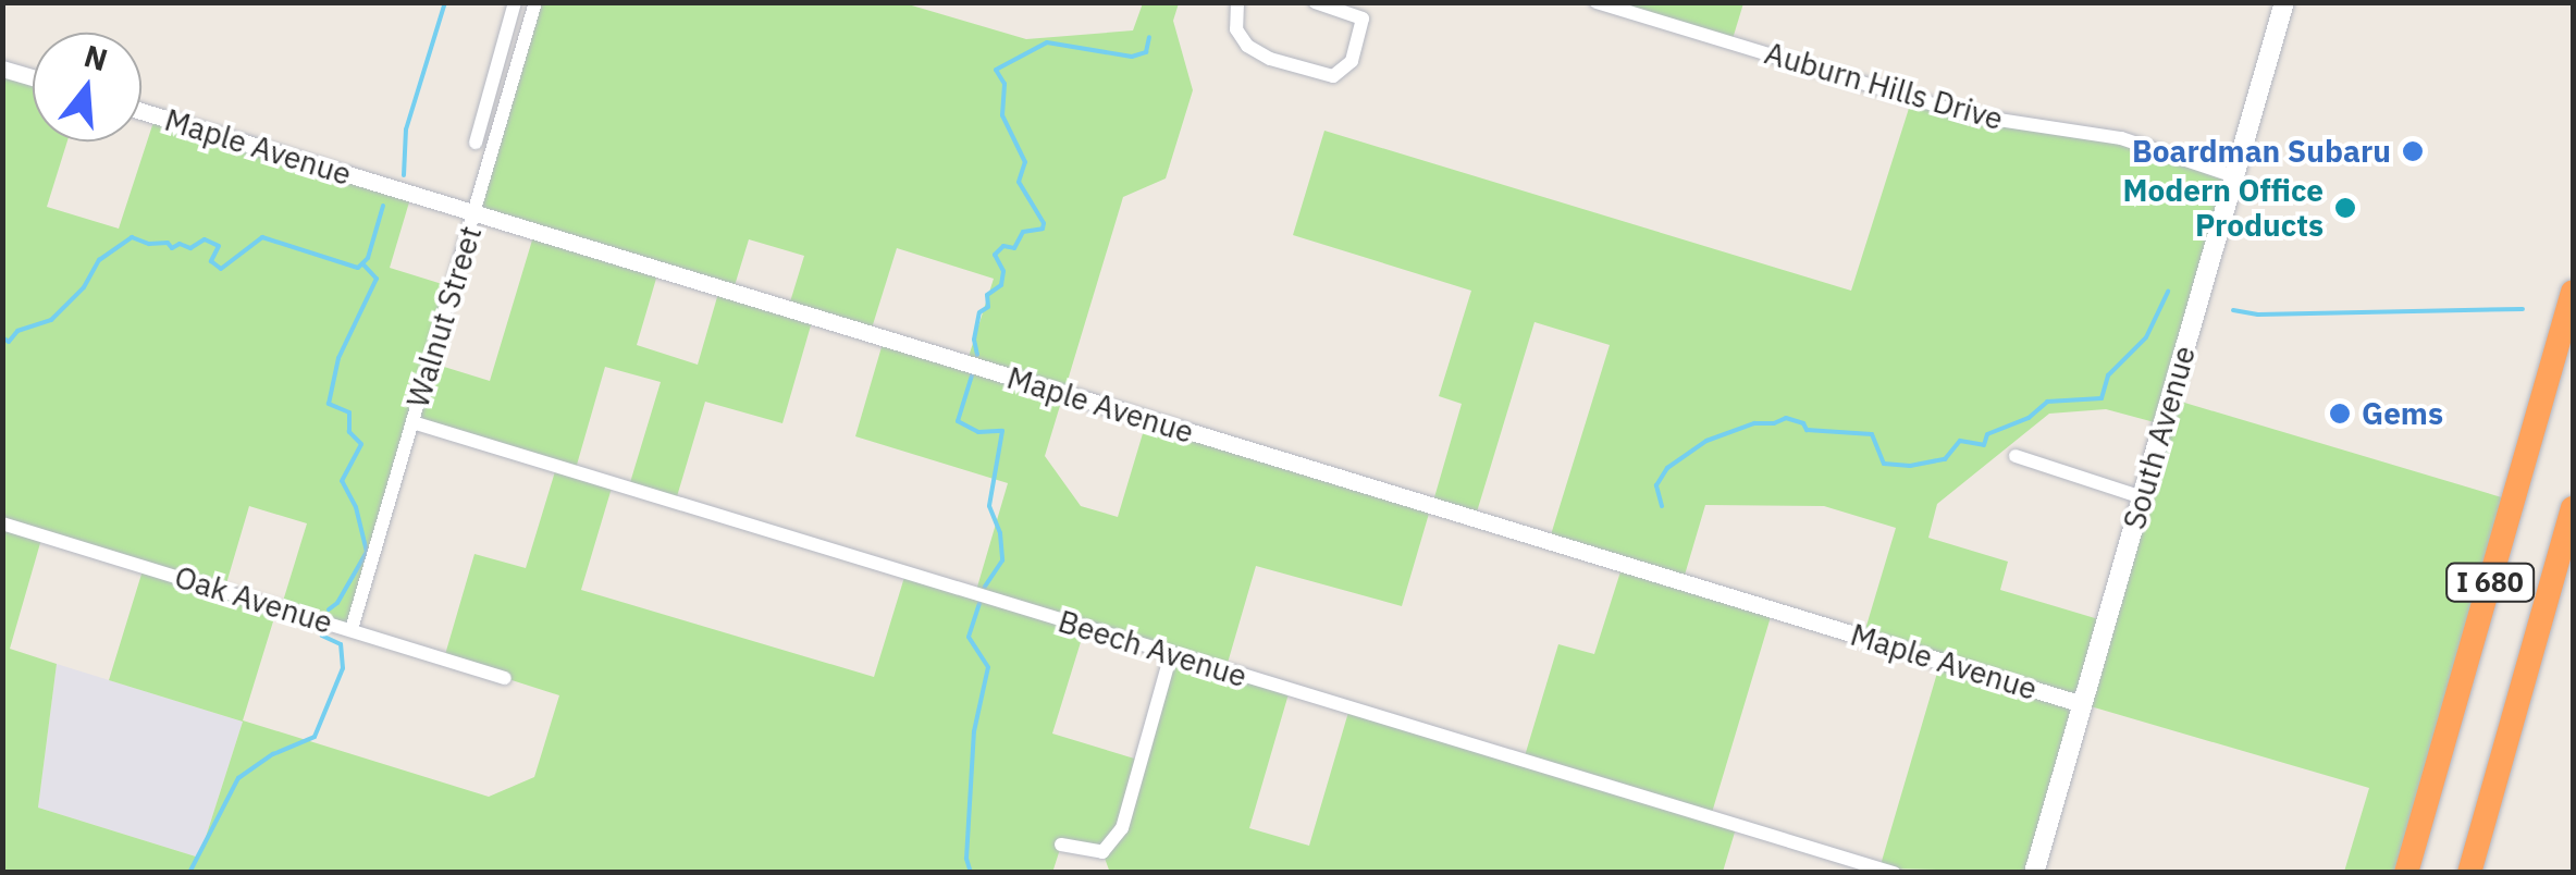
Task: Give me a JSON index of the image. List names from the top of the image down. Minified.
{"streets":{"highway":["I 680"],"main road":["South Avenue"],"street":["Auburn Hills Drive","Maple Avenue","Walnut Street","Oak Avenue","Beech Avenue"]},"crossings":[["Auburn Hills Drive","South Avenue"],["Maple Avenue","Walnut Street"],["Maple Avenue","South Avenue"],["Walnut Street","Oak Avenue"],["Walnut Street","Beech Avenue"]],"places":["Boardman Subaru","Modern Office Products","Gems"],"north":"top"}
